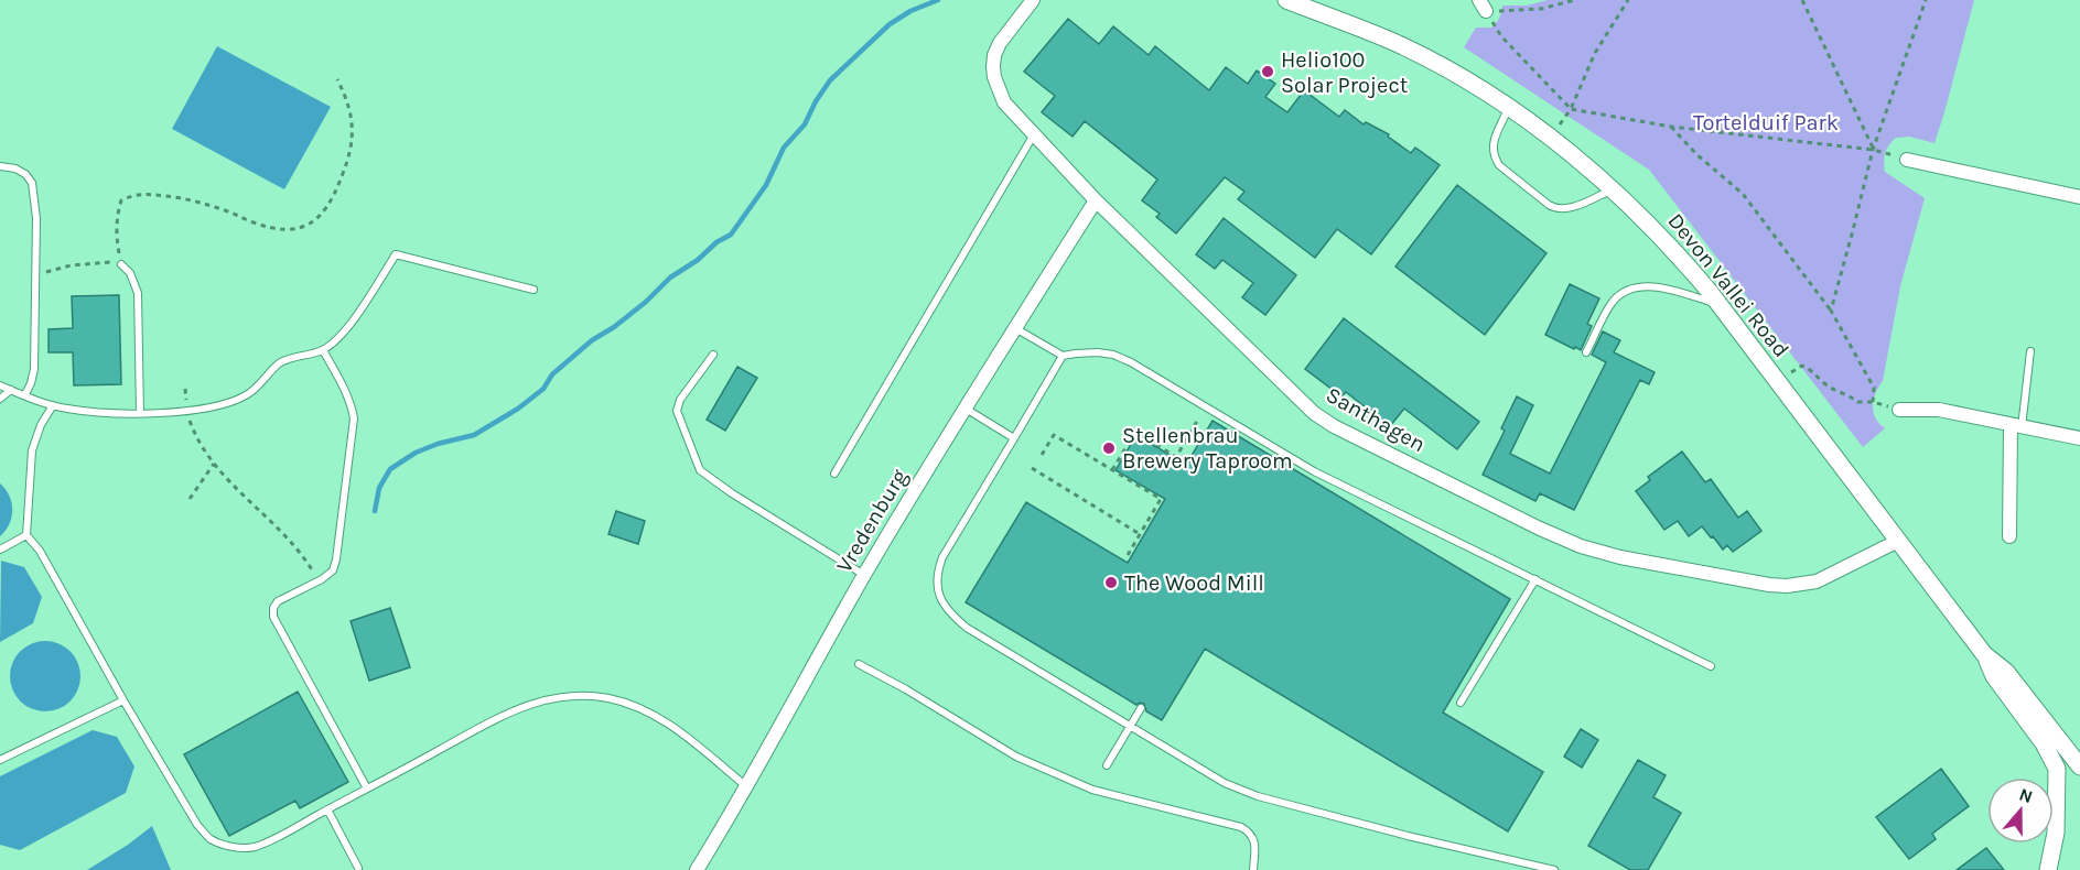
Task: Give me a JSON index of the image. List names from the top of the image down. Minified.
{"streets":{"street":["Devon Vallei Road","Santhagen","Vredenburg"]},"crossings":[["Devon Vallei Road","Santhagen"],["Santhagen","Vredenburg"]],"parks":["Tortelduif Park"],"places":["Helio100 Solar Project","Stellenbrau Brewery Taproom","The Wood Mill"],"north":"top"}
